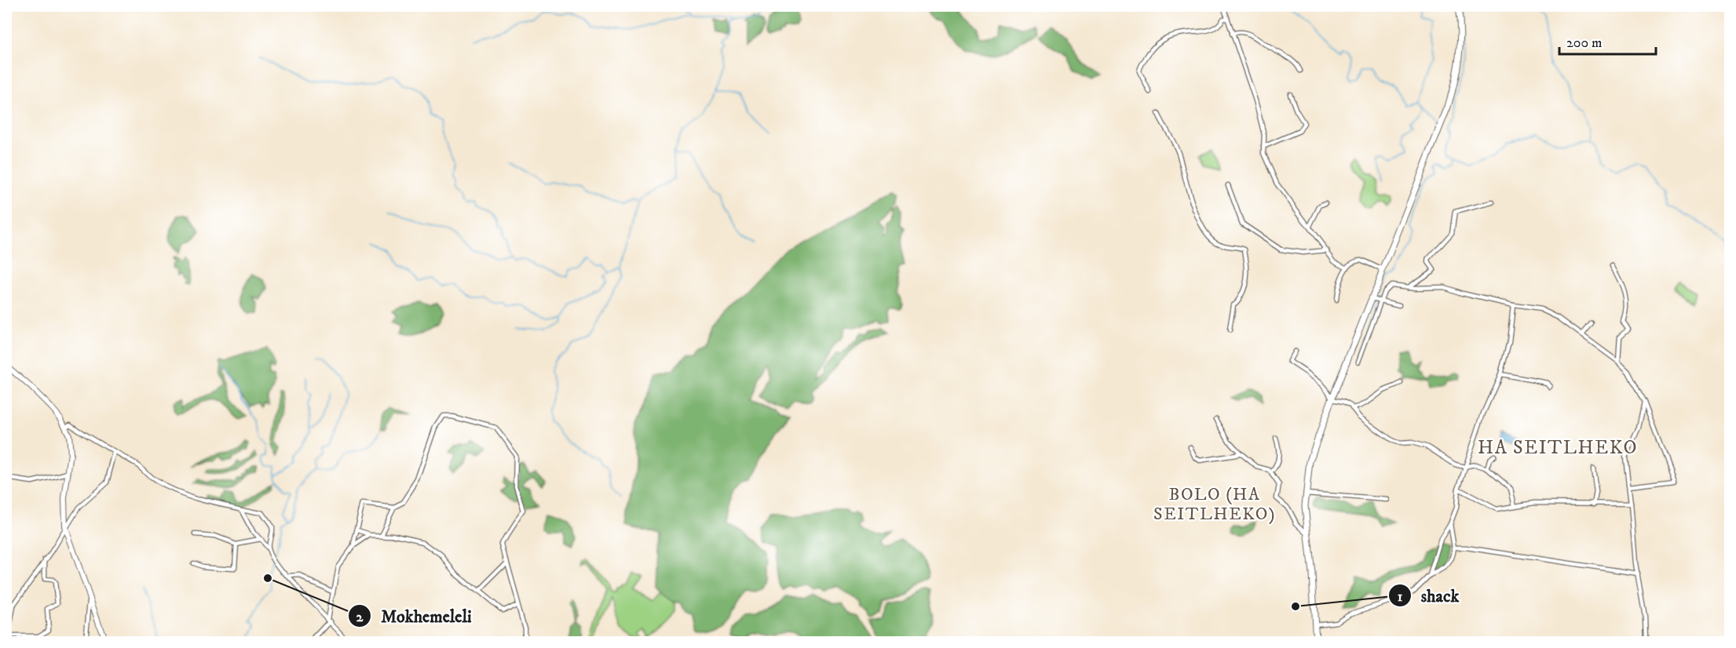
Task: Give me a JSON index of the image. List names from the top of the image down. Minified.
{"districts":["HA SEITLHEKO","BOLO (HA SEITLHEKO)"],"places":["Mokhemeleli","shack"],"scale_bar":"200 m"}
